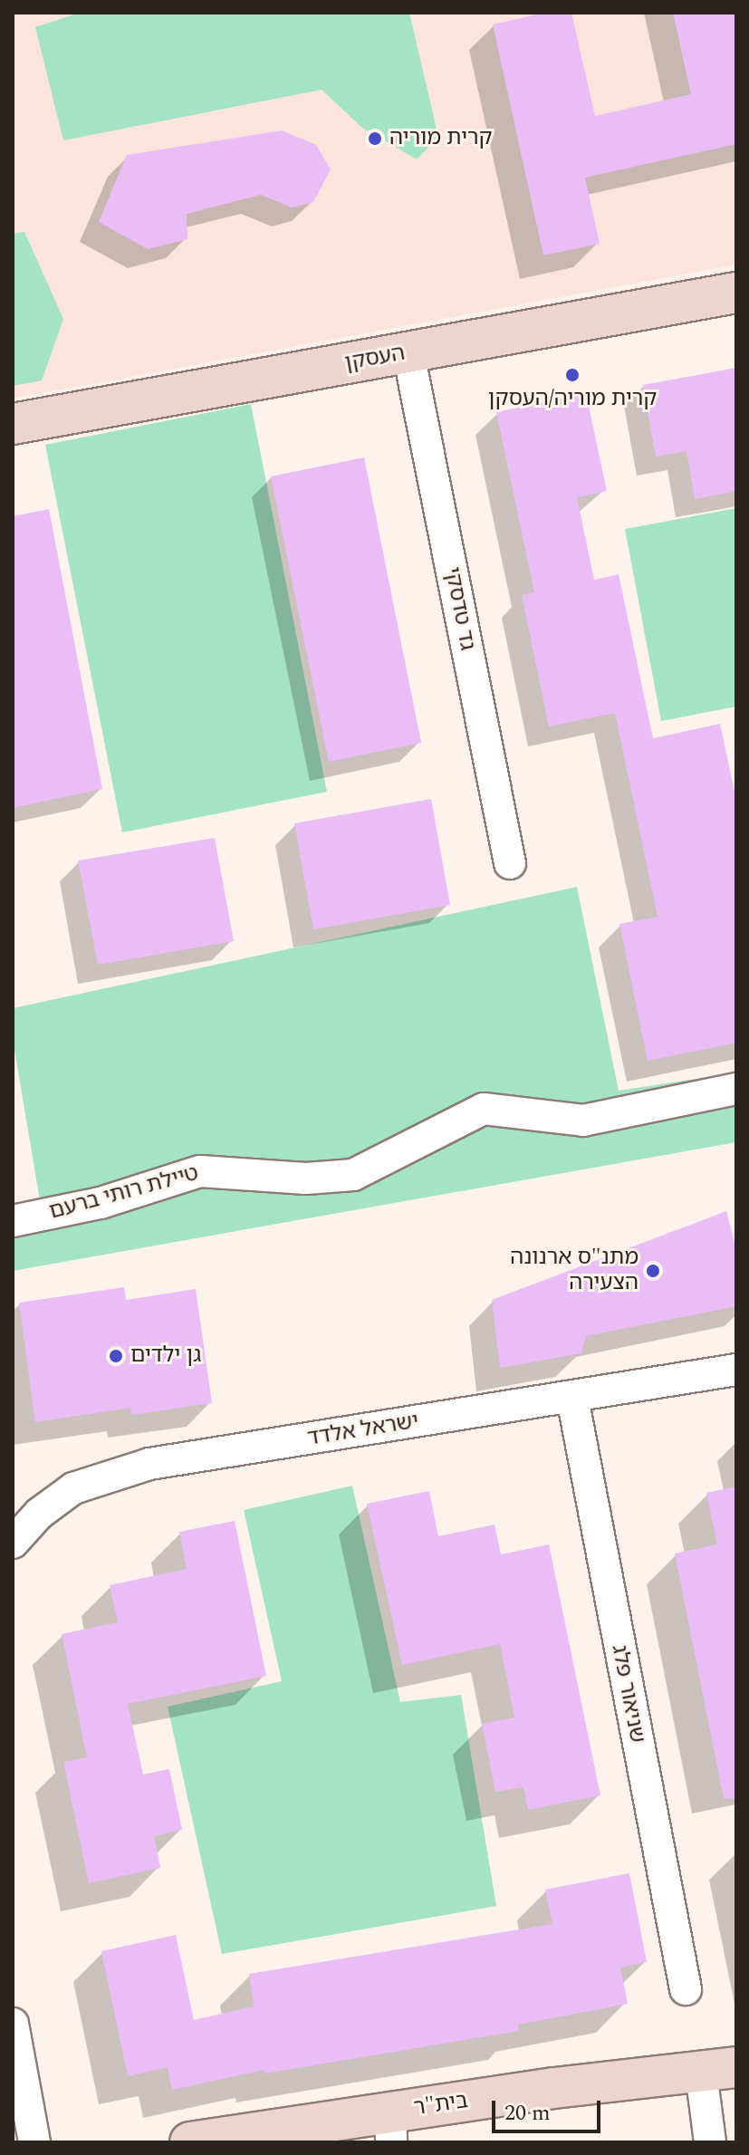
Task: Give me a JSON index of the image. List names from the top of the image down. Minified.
{"streets":{"street":["העסקן","גד טדסקי","טיילת רותי ברעם","ישראל אלדד","שניאור פלג","בית\"ר"]},"crossings":[["העסקן","גד טדסקי"],["ישראל אלדד","שניאור פלג"]],"places":["קרית מוריה","קרית מוריה/העסקן","מתנ\"ס ארנונה הצעירה","גן ילדים"],"scale_bar":"20 m"}
